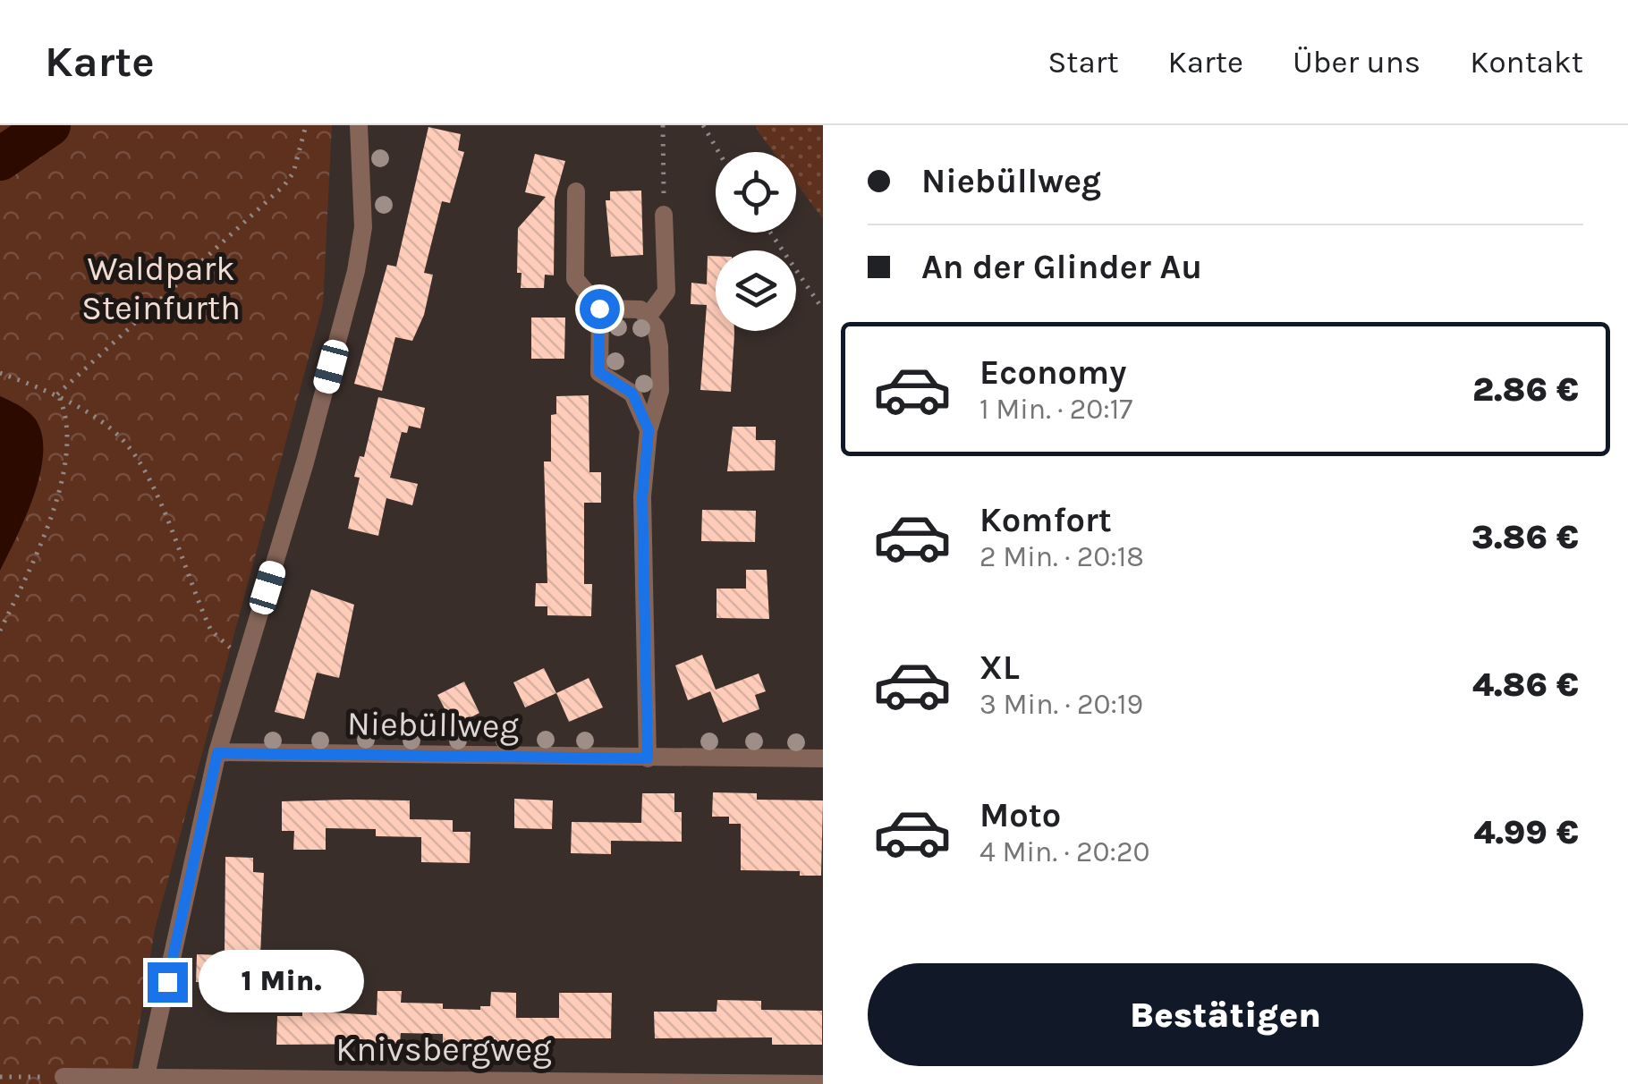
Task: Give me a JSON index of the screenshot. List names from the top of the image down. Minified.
{"streets":{"street":["Niebüllweg","Knivsbergweg"]},"parks":["Waldpark Steinfurth"],"page":{"header":"Karte","nav":["Start","Karte","Über uns","Kontakt"],"banner":["Niebüllweg","An der Glinder Au"],"list":[{"name":"Economy","note":"1 Min. · 20:17","value":"2.86 €"},{"name":"Komfort","note":"2 Min. · 20:18","value":"3.86 €"},{"name":"XL","note":"3 Min. · 20:19","value":"4.86 €"},{"name":"Moto","note":"4 Min. · 20:20","value":"4.99 €"}],"buttons":"Bestätigen","bubble":"1 Min."}}
